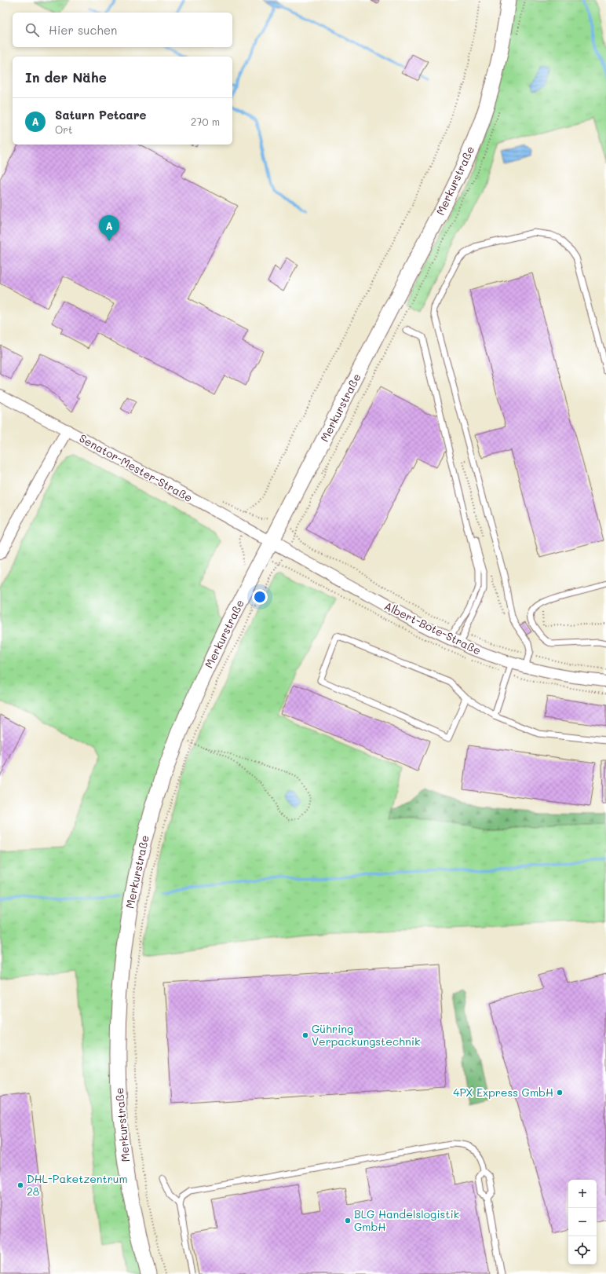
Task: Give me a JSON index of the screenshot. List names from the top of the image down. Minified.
{"streets":{"street":["Merkurstraße","Senator-Mester-Straße","Albert-Bote-Straße"]},"crossings":[["Merkurstraße","Senator-Mester-Straße"],["Merkurstraße","Albert-Bote-Straße"],["Senator-Mester-Straße","Albert-Bote-Straße"]],"places":["Gühring Verpackungstechnik","4PX Express GmbH","DHL-Paketzentrum 28","BLG Handelslogistik GmbH"],"page":{"search":"Hier suchen","heading":"In der Nähe","list":[{"mark":"A","name":"Saturn Petcare","note":"Ort","value":"270 m"}],"pins":"A","map_buttons":["+","−"]}}
